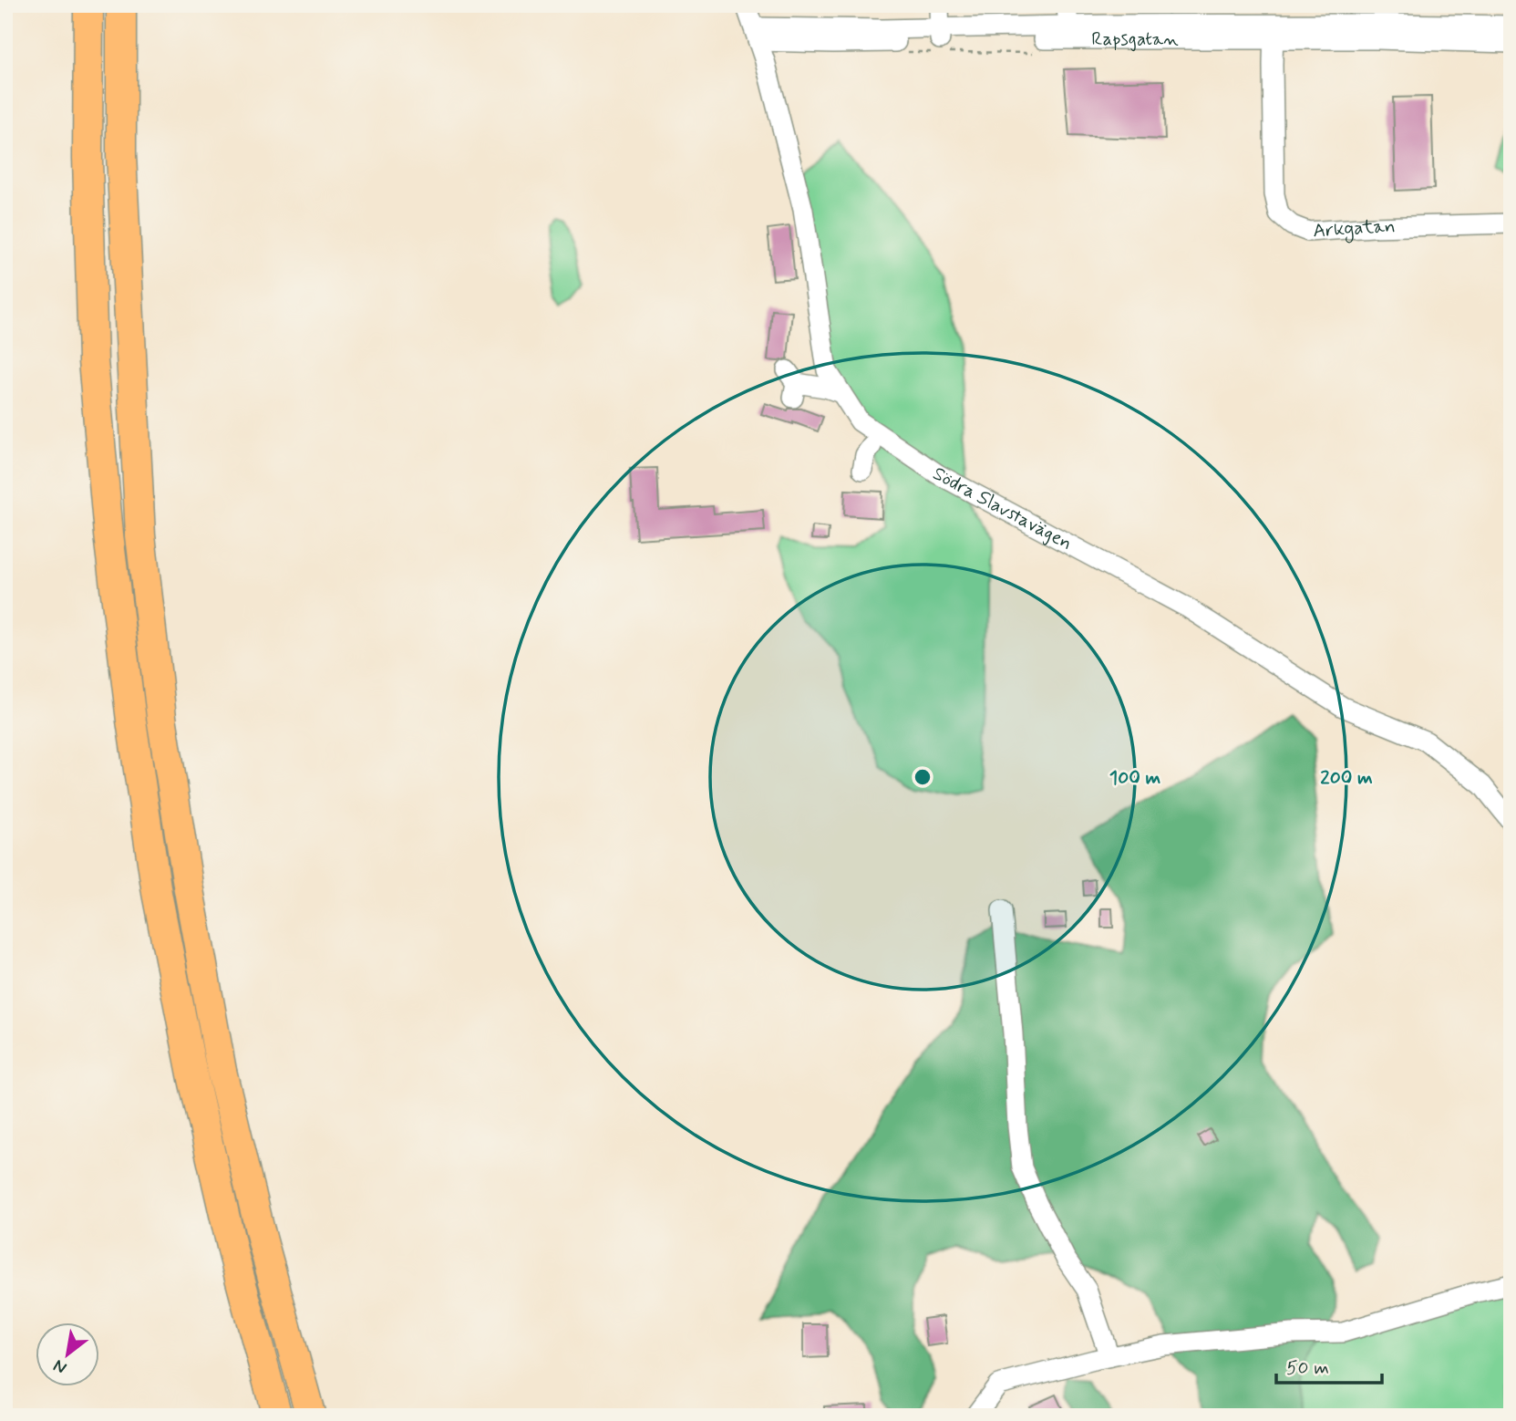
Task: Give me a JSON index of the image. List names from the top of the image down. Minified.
{"streets":{"street":["Rapsgatan","Arkgatan","Södra Slavstavägen"]},"crossings":[["Rapsgatan","Arkgatan"],["Rapsgatan","Södra Slavstavägen"]],"scale_bar":"50 m","north":"bottom left","rings":["100 m","200 m"]}
